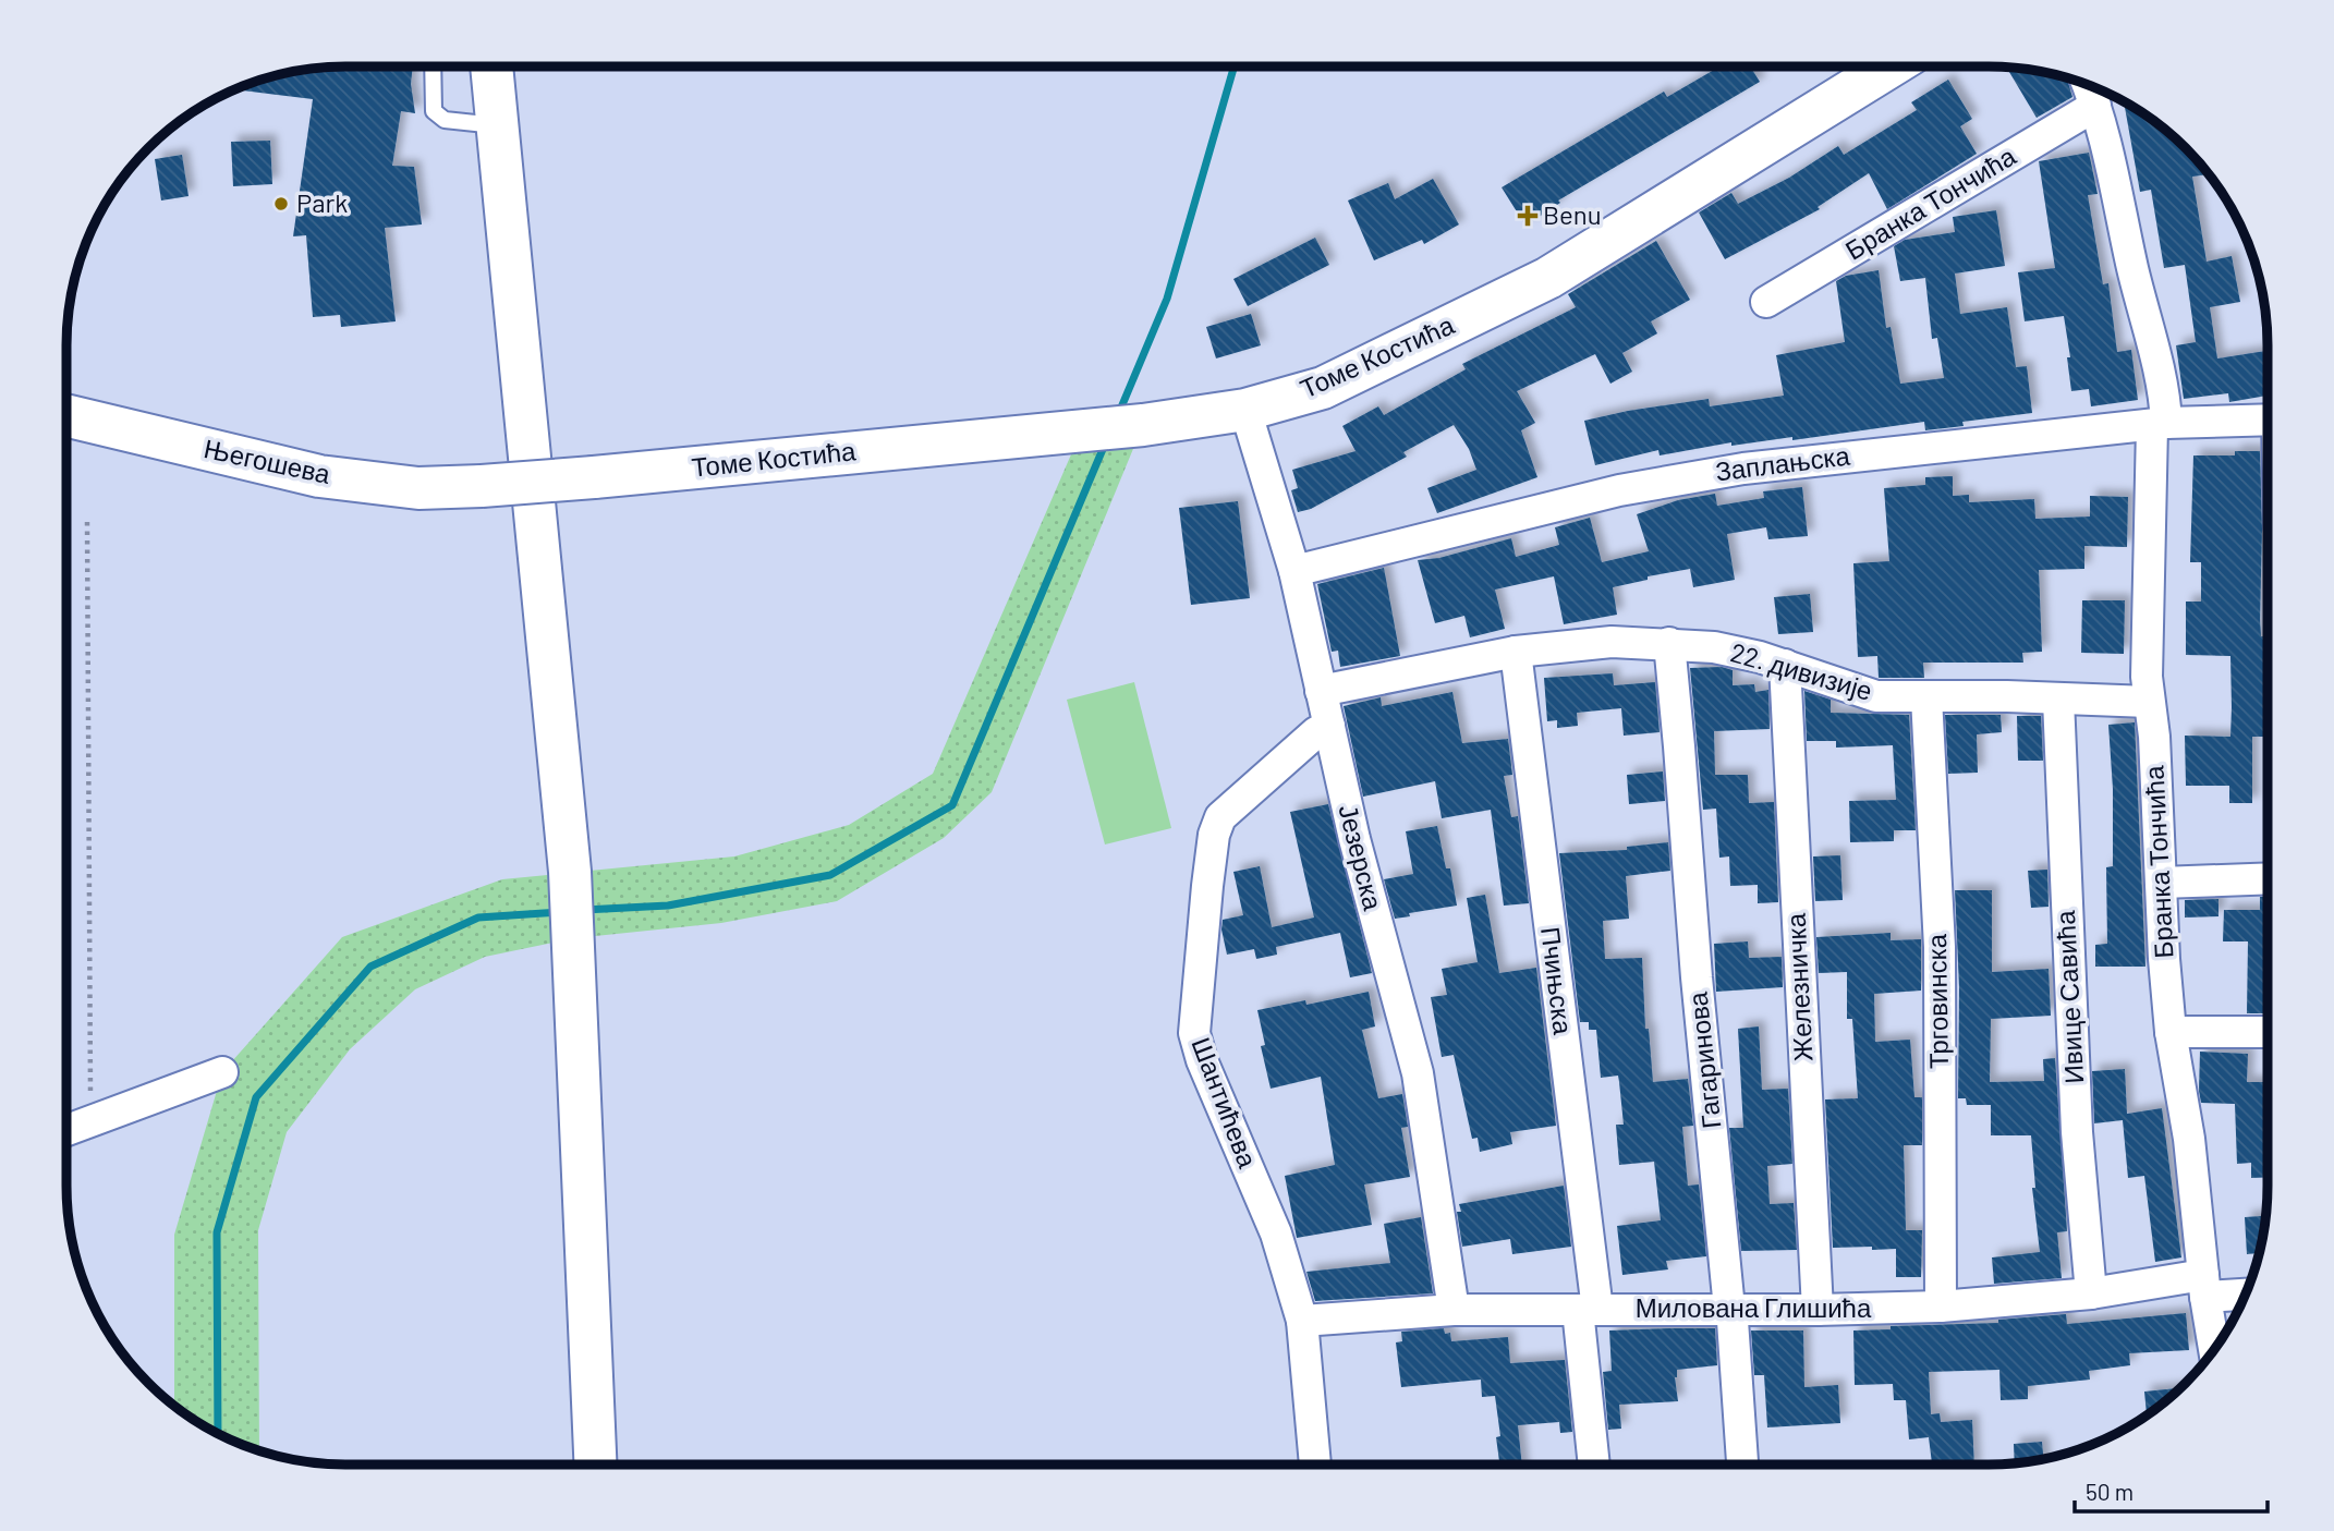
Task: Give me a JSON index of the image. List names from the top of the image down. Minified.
{"streets":{"street":["Бранка Тончића","Томе Костића","Његошева","Заплањска","22. дивизије","Језерска","Пчињска","Железничка","Ивице Савића","Трговинска","Гагаринова","Шантићева","Милована Глишића"]},"crossings":[["Бранка Тончића","Заплањска"],["Бранка Тончића","22. дивизије"],["Бранка Тончића","Милована Глишића"],["Томе Костића","Његошева"],["Томе Костића","Језерска"],["Заплањска","Језерска"],["22. дивизије","Језерска"],["22. дивизије","Пчињска"],["22. дивизије","Железничка"],["22. дивизије","Ивице Савића"],["22. дивизије","Трговинска"],["22. дивизије","Гагаринова"],["Језерска","Шантићева"],["Језерска","Милована Глишића"],["Пчињска","Милована Глишића"],["Железничка","Милована Глишића"],["Ивице Савића","Милована Глишића"],["Трговинска","Милована Глишића"],["Гагаринова","Милована Глишића"],["Шантићева","Милована Глишића"]],"places":{"other":["Park"],"health":["Benu"]},"scale_bar":"50 m"}
